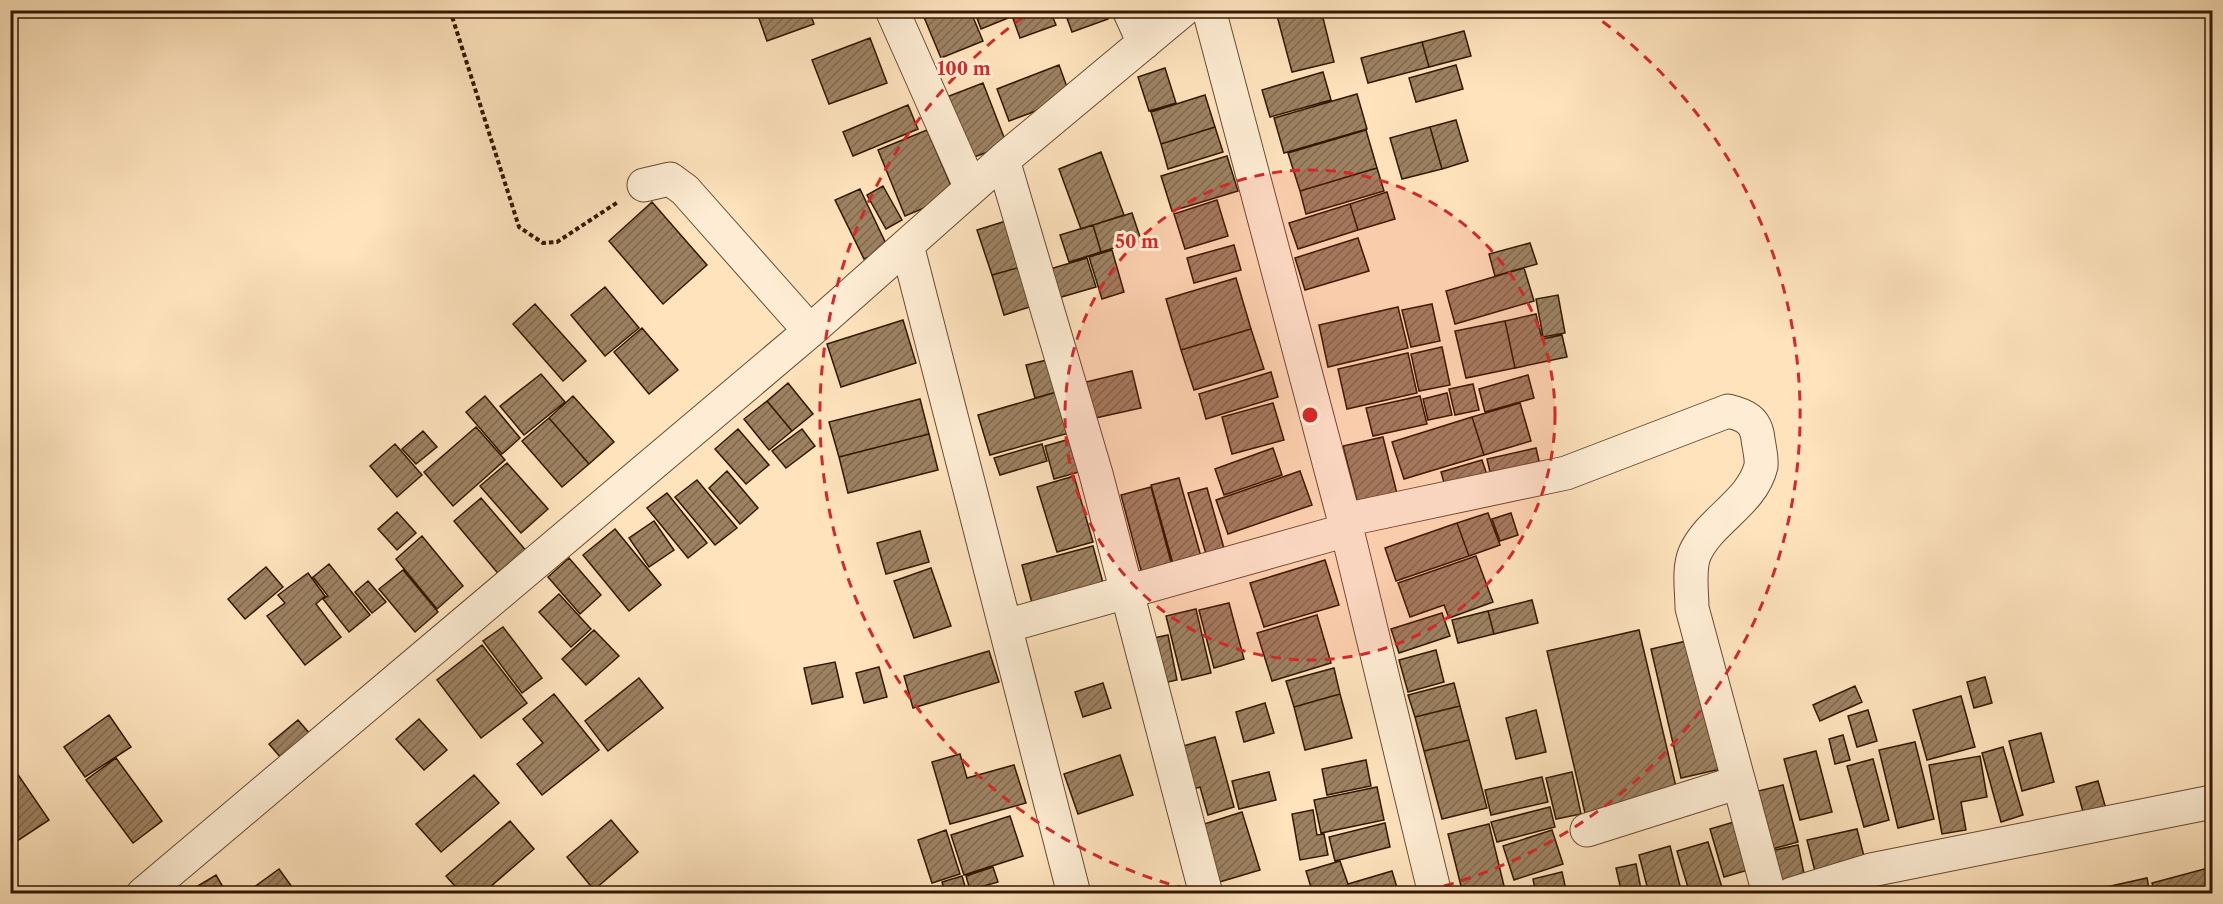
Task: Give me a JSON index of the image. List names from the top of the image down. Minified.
{"rings":["100 m","50 m"]}
